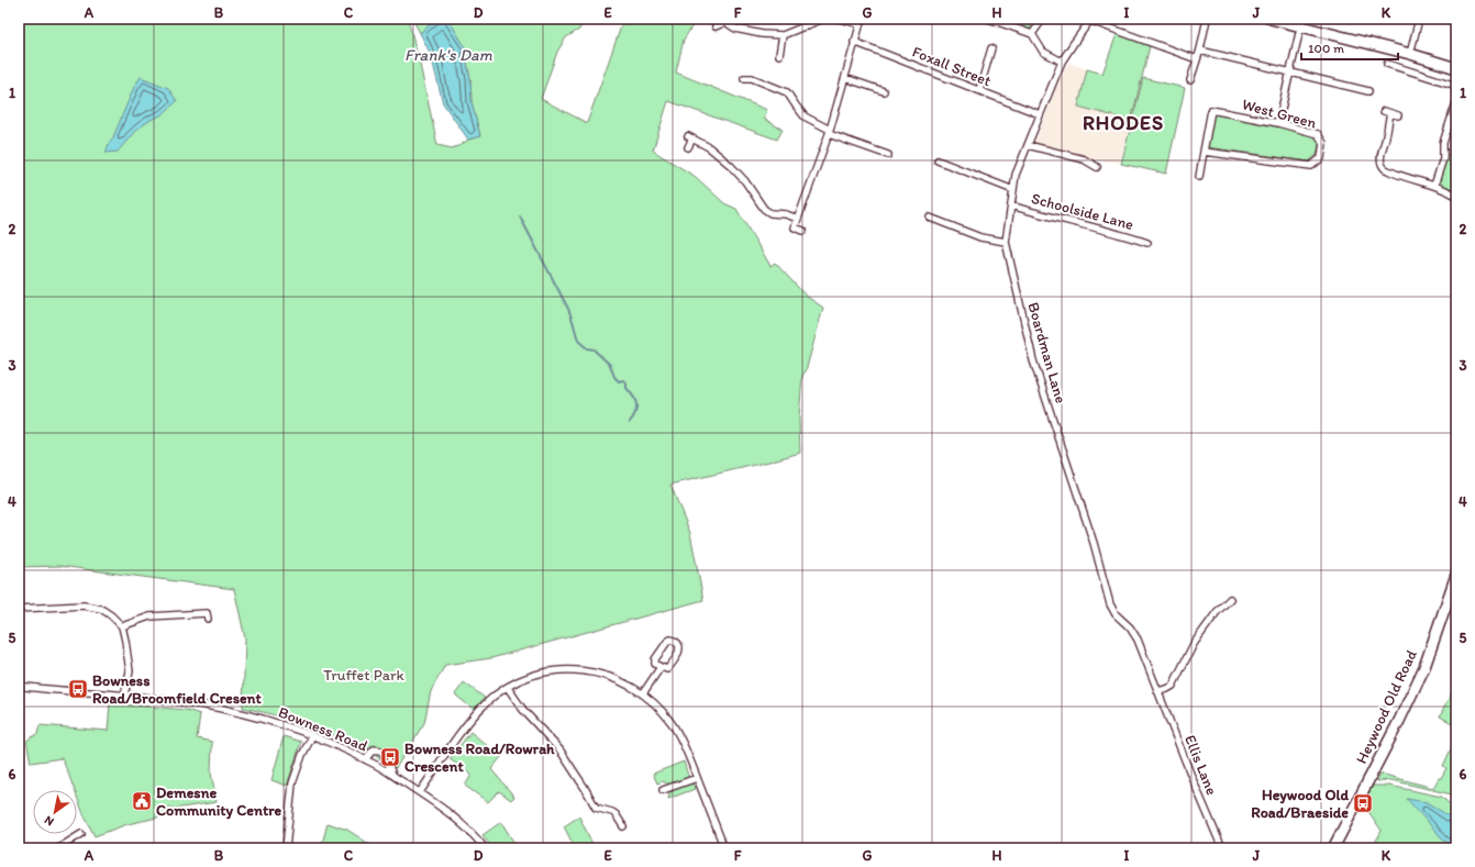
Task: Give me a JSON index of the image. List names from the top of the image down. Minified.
{"streets":{"main road":["Heywood Old Road"],"street":["Foxall Street","West Green","Schoolside Lane","Boardman Lane","Bowness Road","Ellis Lane"]},"crossings":[["Foxall Street","Boardman Lane"],["Schoolside Lane","Boardman Lane"],["Boardman Lane","Ellis Lane"]],"districts":["RHODES"],"water":["Frank's Dam"],"parks":["Truffet Park"],"places":{"bus stop":["Bowness Road/Broomfield Cresent","Bowness Road/Rowrah Crescent","Heywood Old Road/Braeside"],"public building":["Demesne Community Centre"]},"scale_bar":"100 m","north":"bottom left","grid":{"columns":["A","B","C","D","E","F","G","H","I","J","K"],"rows":["1","2","3","4","5","6"]}}
